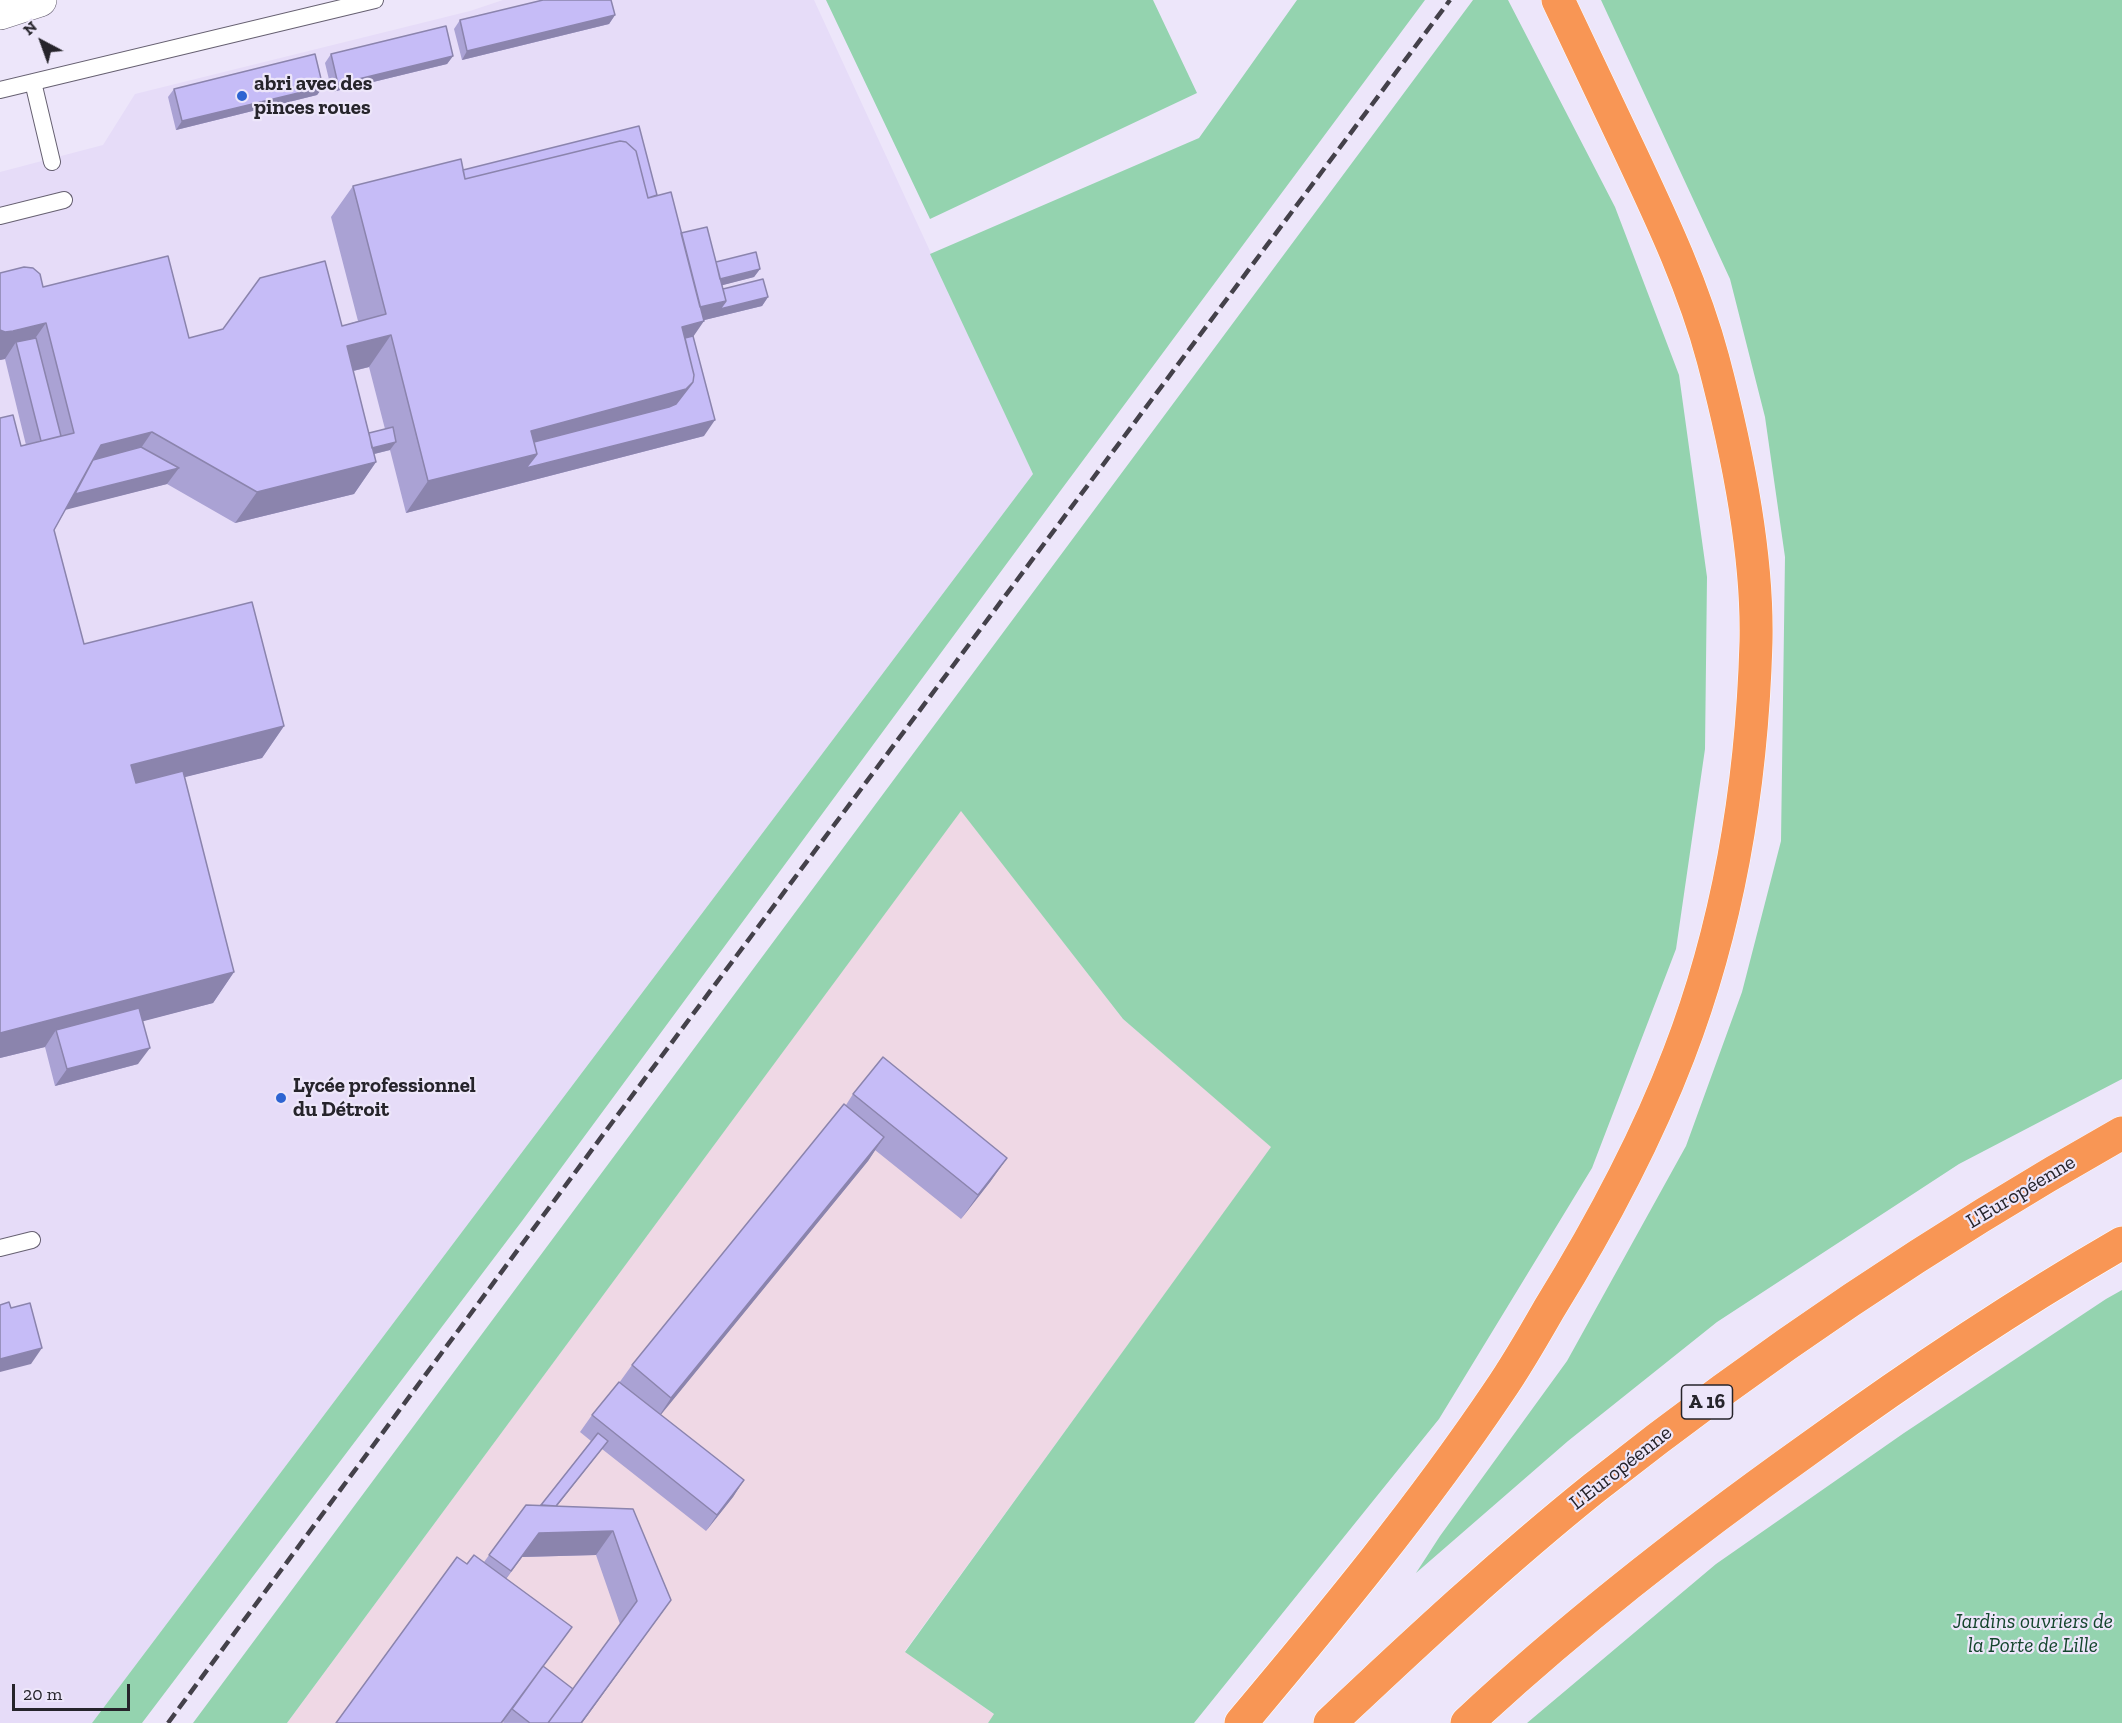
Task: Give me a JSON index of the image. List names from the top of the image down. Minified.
{"streets":{"highway":["L'Européenne","A 16"]},"parks":["Jardins ouvriers de la Porte de Lille"],"places":["abri avec des pinces roues","Lycée professionnel du Détroit"],"scale_bar":"20 m","north":"top left"}
